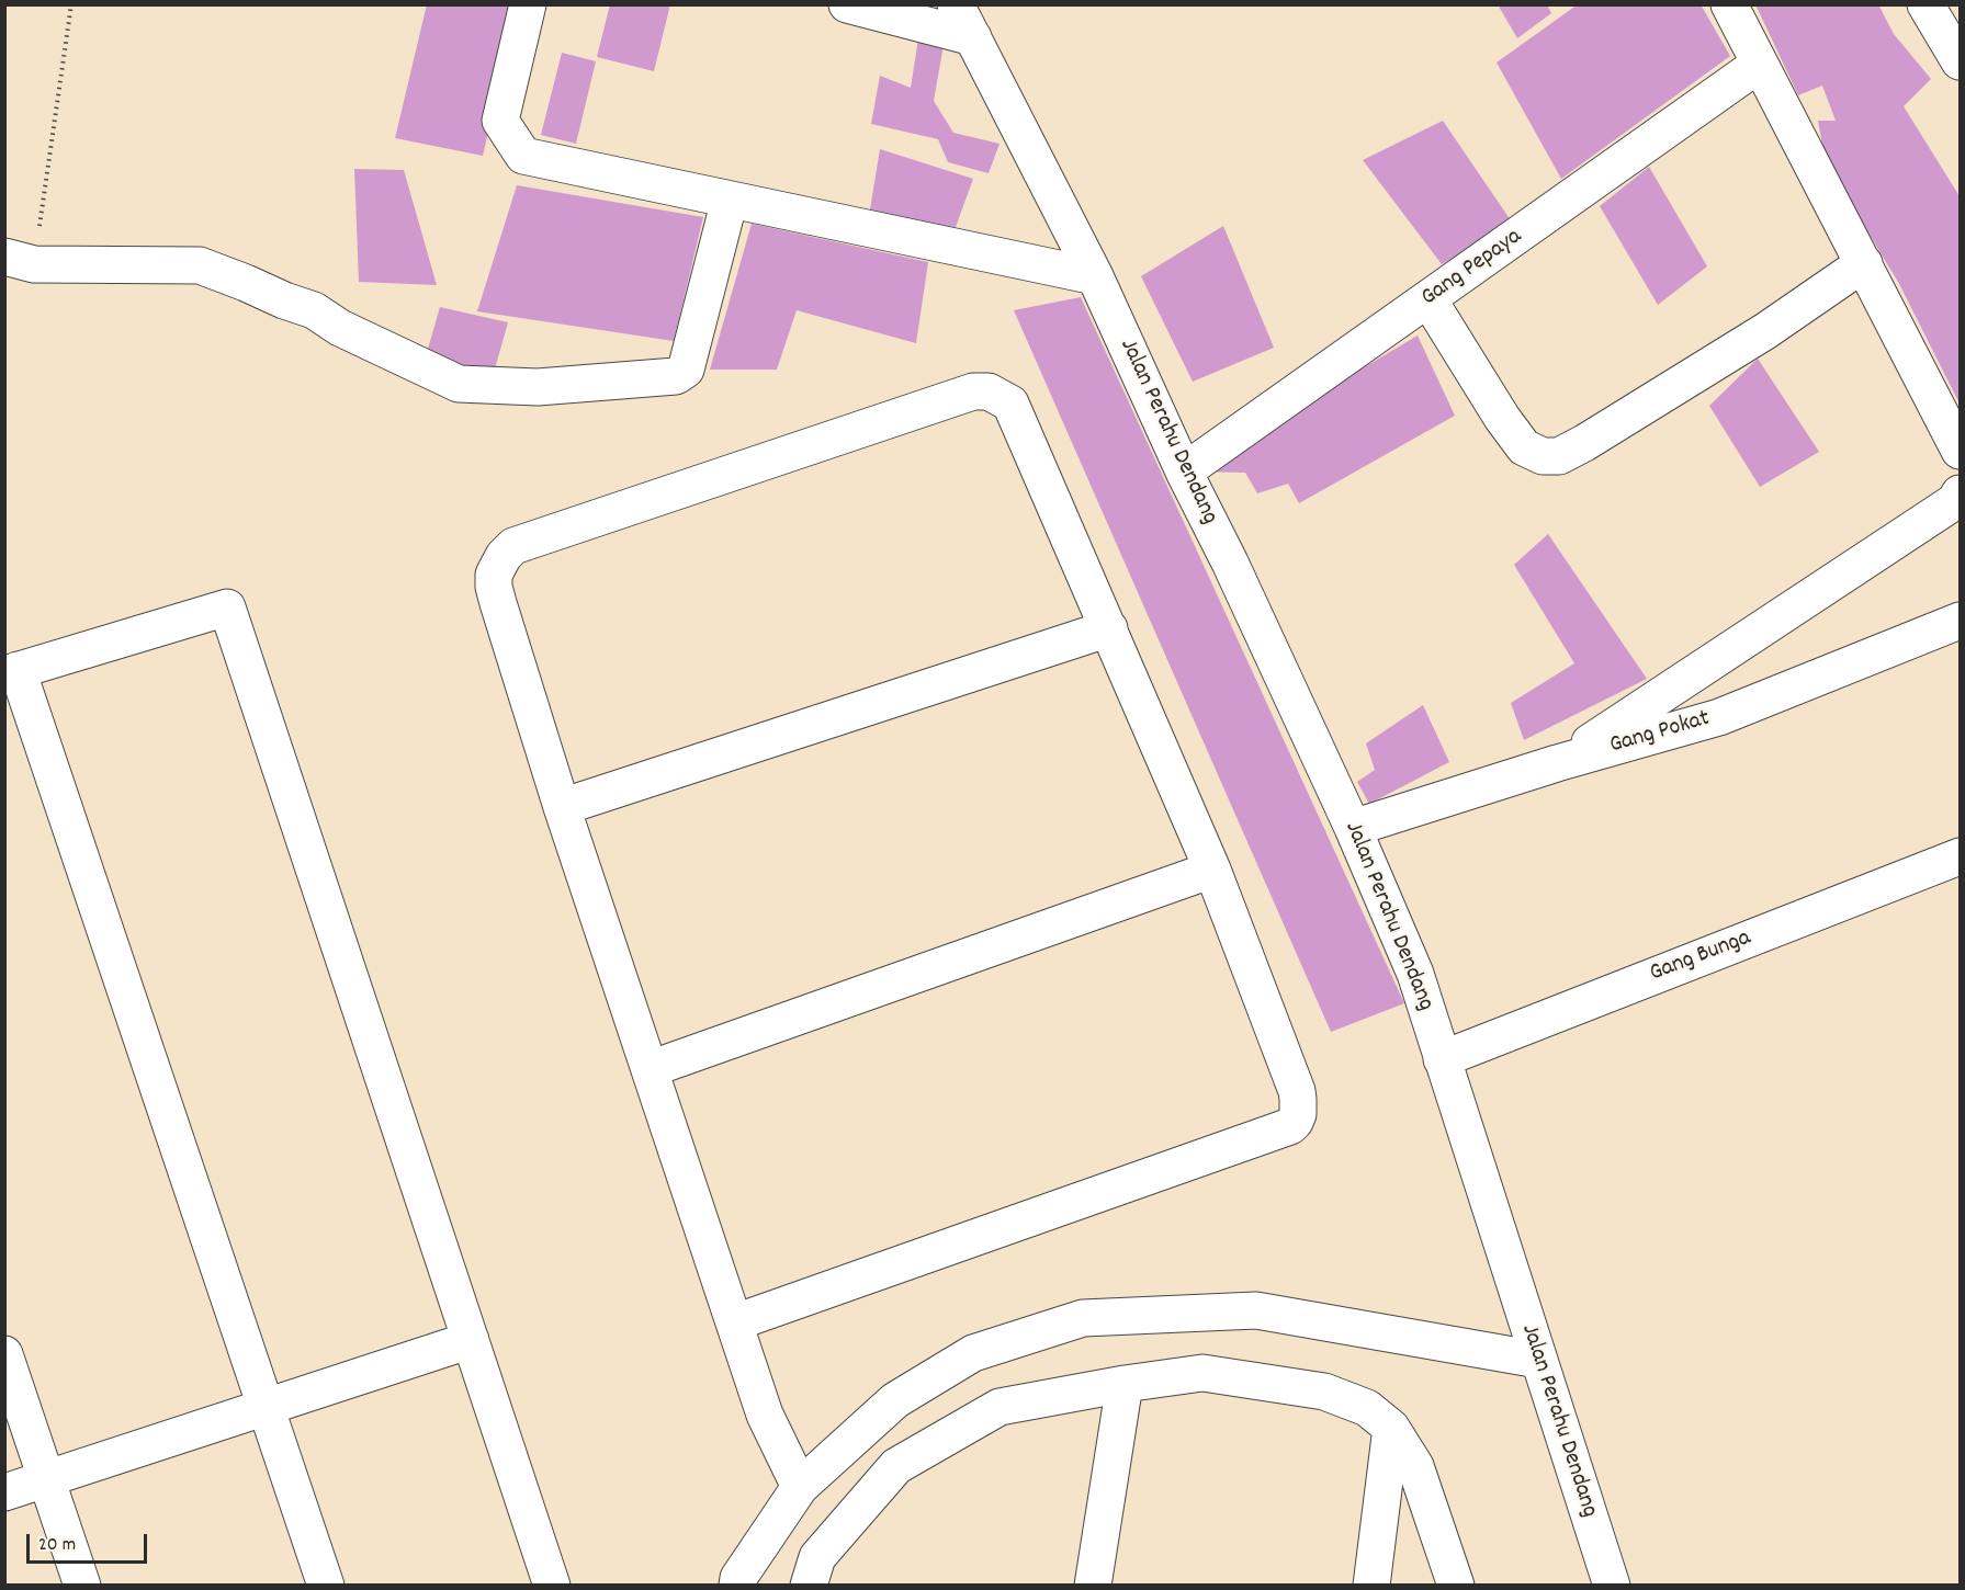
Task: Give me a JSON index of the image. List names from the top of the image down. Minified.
{"streets":{"street":["Gang Pepaya","Jalan Perahu Dendang","Gang Pokat","Gang Bunga"]},"crossings":[["Gang Pepaya","Jalan Perahu Dendang"],["Jalan Perahu Dendang","Gang Pokat"],["Jalan Perahu Dendang","Gang Bunga"]],"scale_bar":"20 m"}
